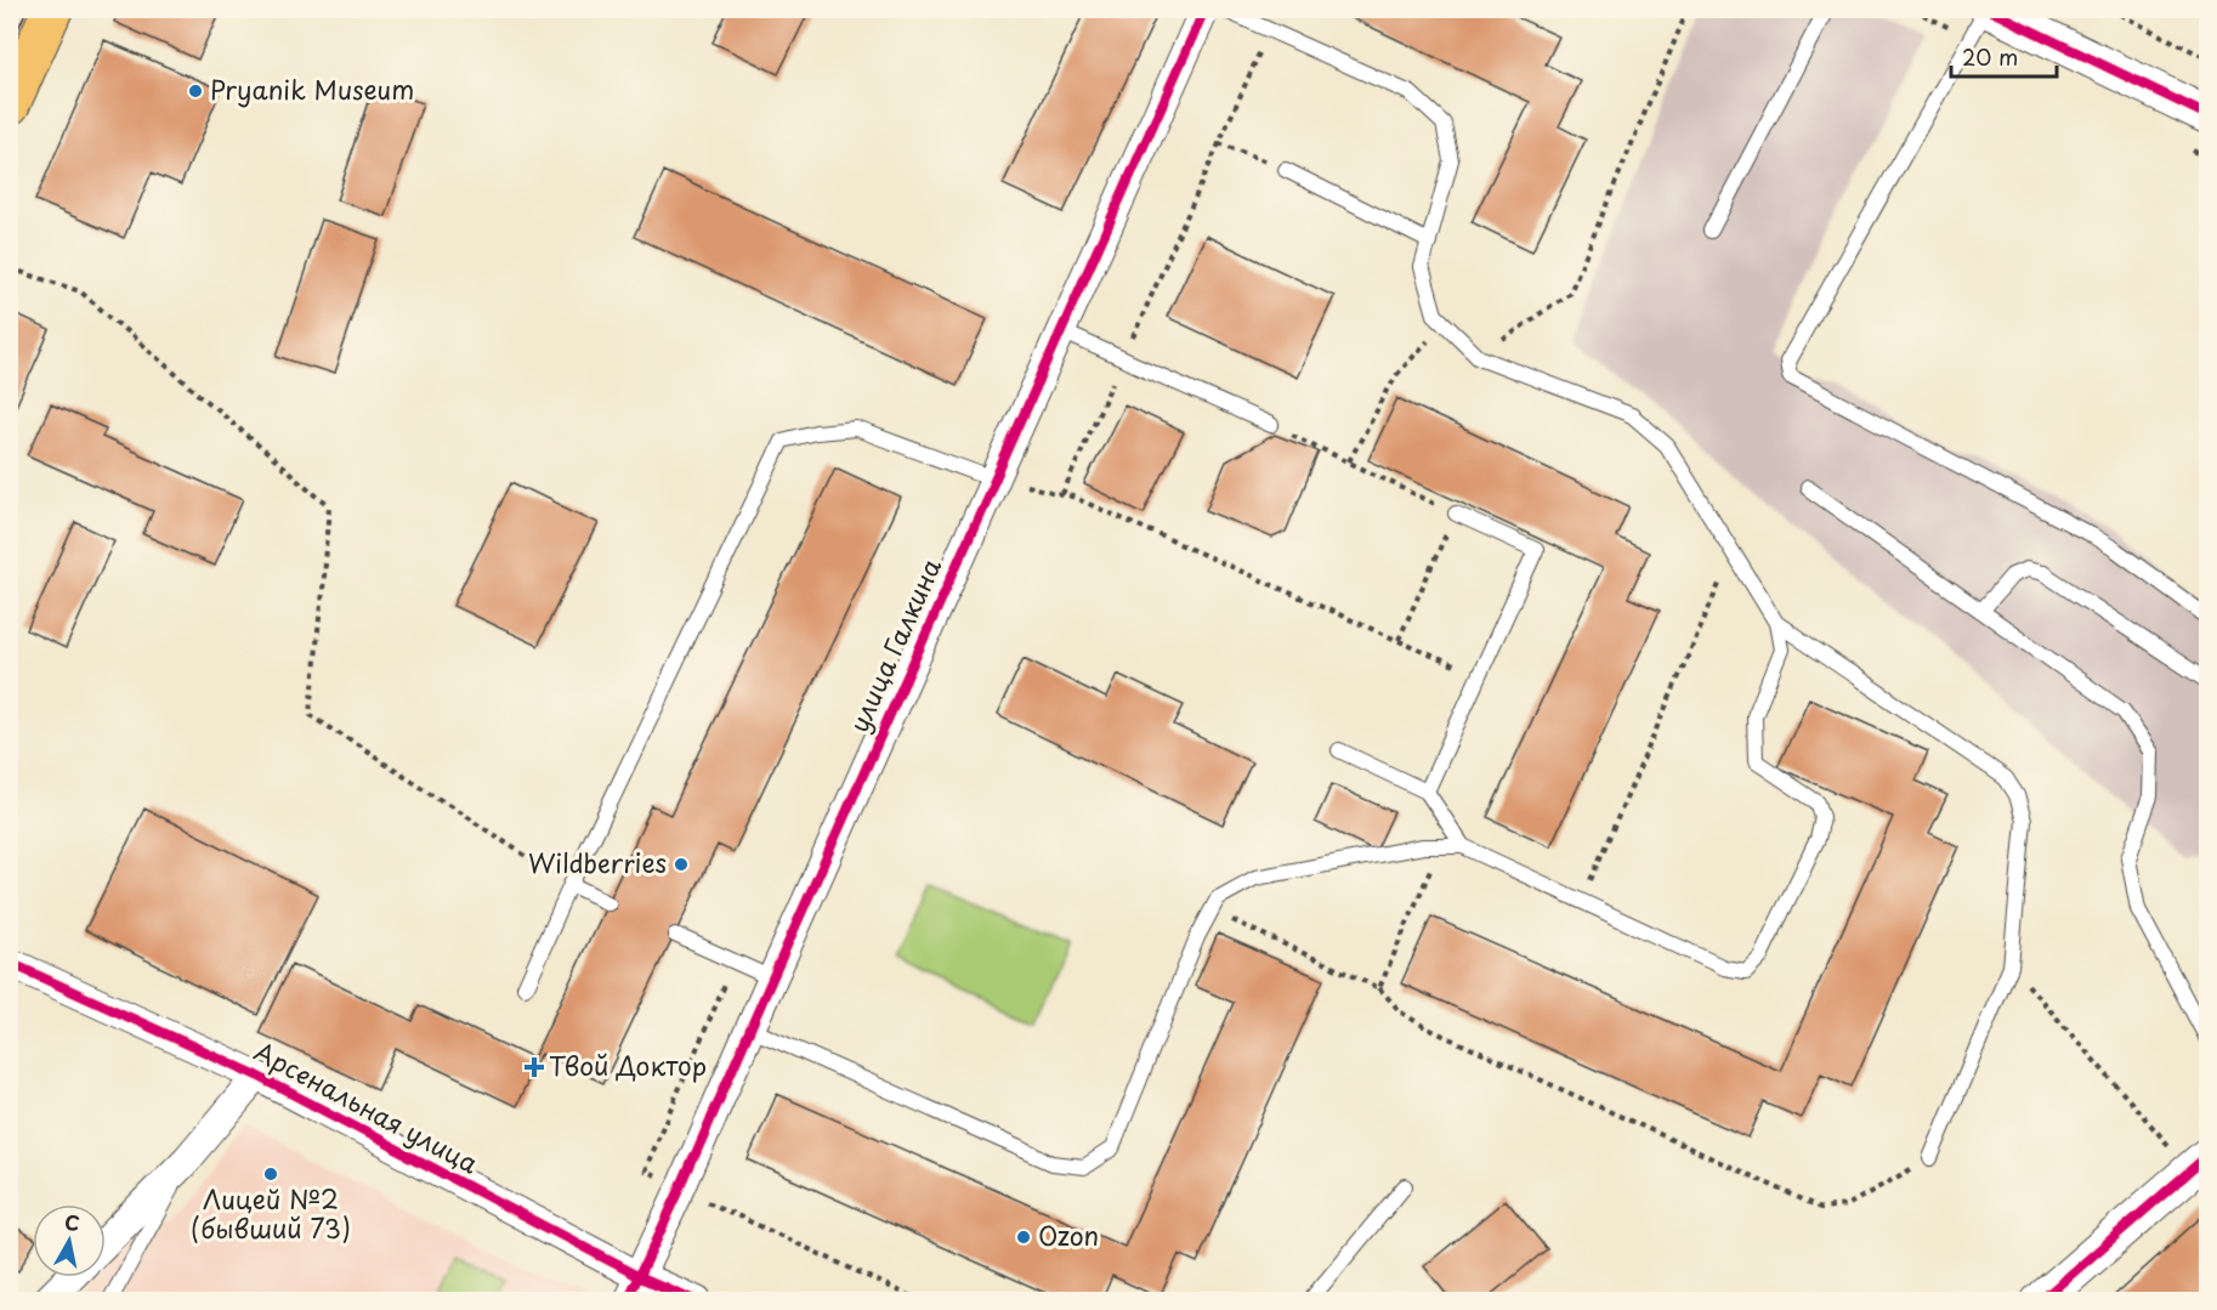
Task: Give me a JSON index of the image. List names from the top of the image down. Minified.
{"streets":{"street":["улица Галкина","Арсенальная улица"]},"crossings":[["улица Галкина","Арсенальная улица"]],"places":{"other":["Pryanik Museum","Wildberries","Лицей №2 (бывший 73)","Ozon"],"health":["Твой Доктор"]},"scale_bar":"20 m","north":"top"}
